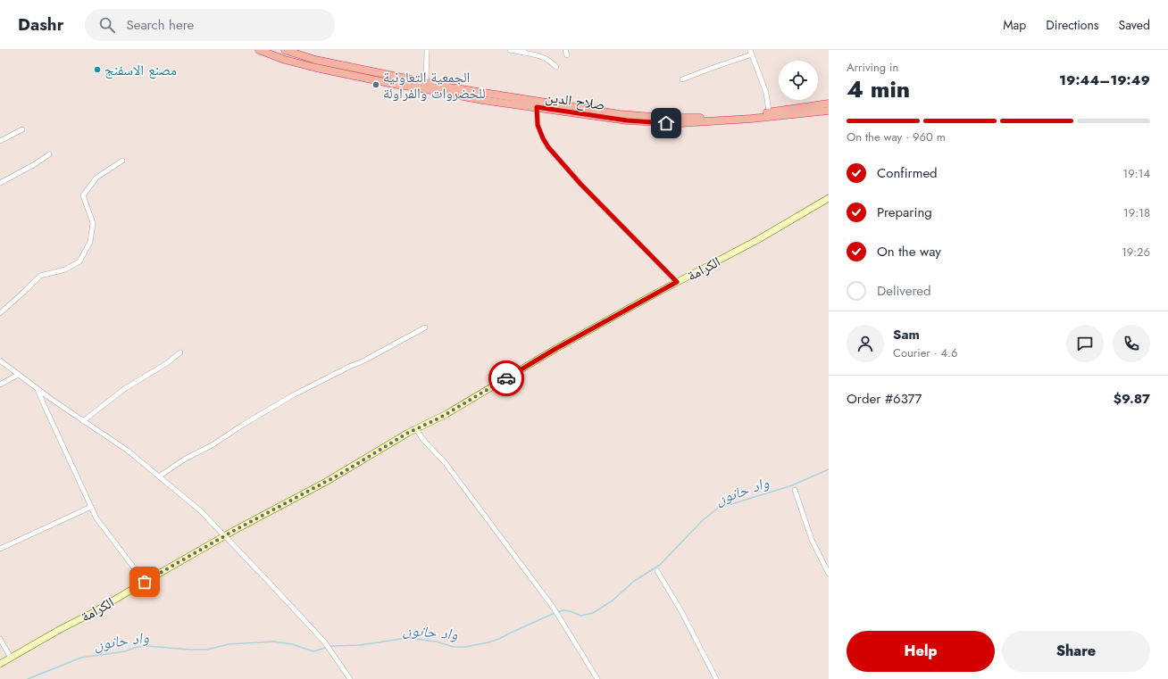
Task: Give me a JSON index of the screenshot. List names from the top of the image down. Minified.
{"streets":{"highway":["صلاح الدين"],"main road":["الكرامة"]},"water":["واد حانون"],"places":["مصنع الاسفنج","الجمعية التعاونية للخضروات والفراولة"],"page":{"header":"Dashr","search":"Search here","nav":["Map","Directions","Saved"],"heading":["4 min","Arriving in","19:44–19:49"],"panel":["Sam","Courier · 4.6","Order #6377","$9.87"],"bar":"On the way · 960 m","list":[["Confirmed","19:14"],["Preparing","19:18"],["On the way","19:26"],"Delivered"],"buttons":["Help","Share"]}}
